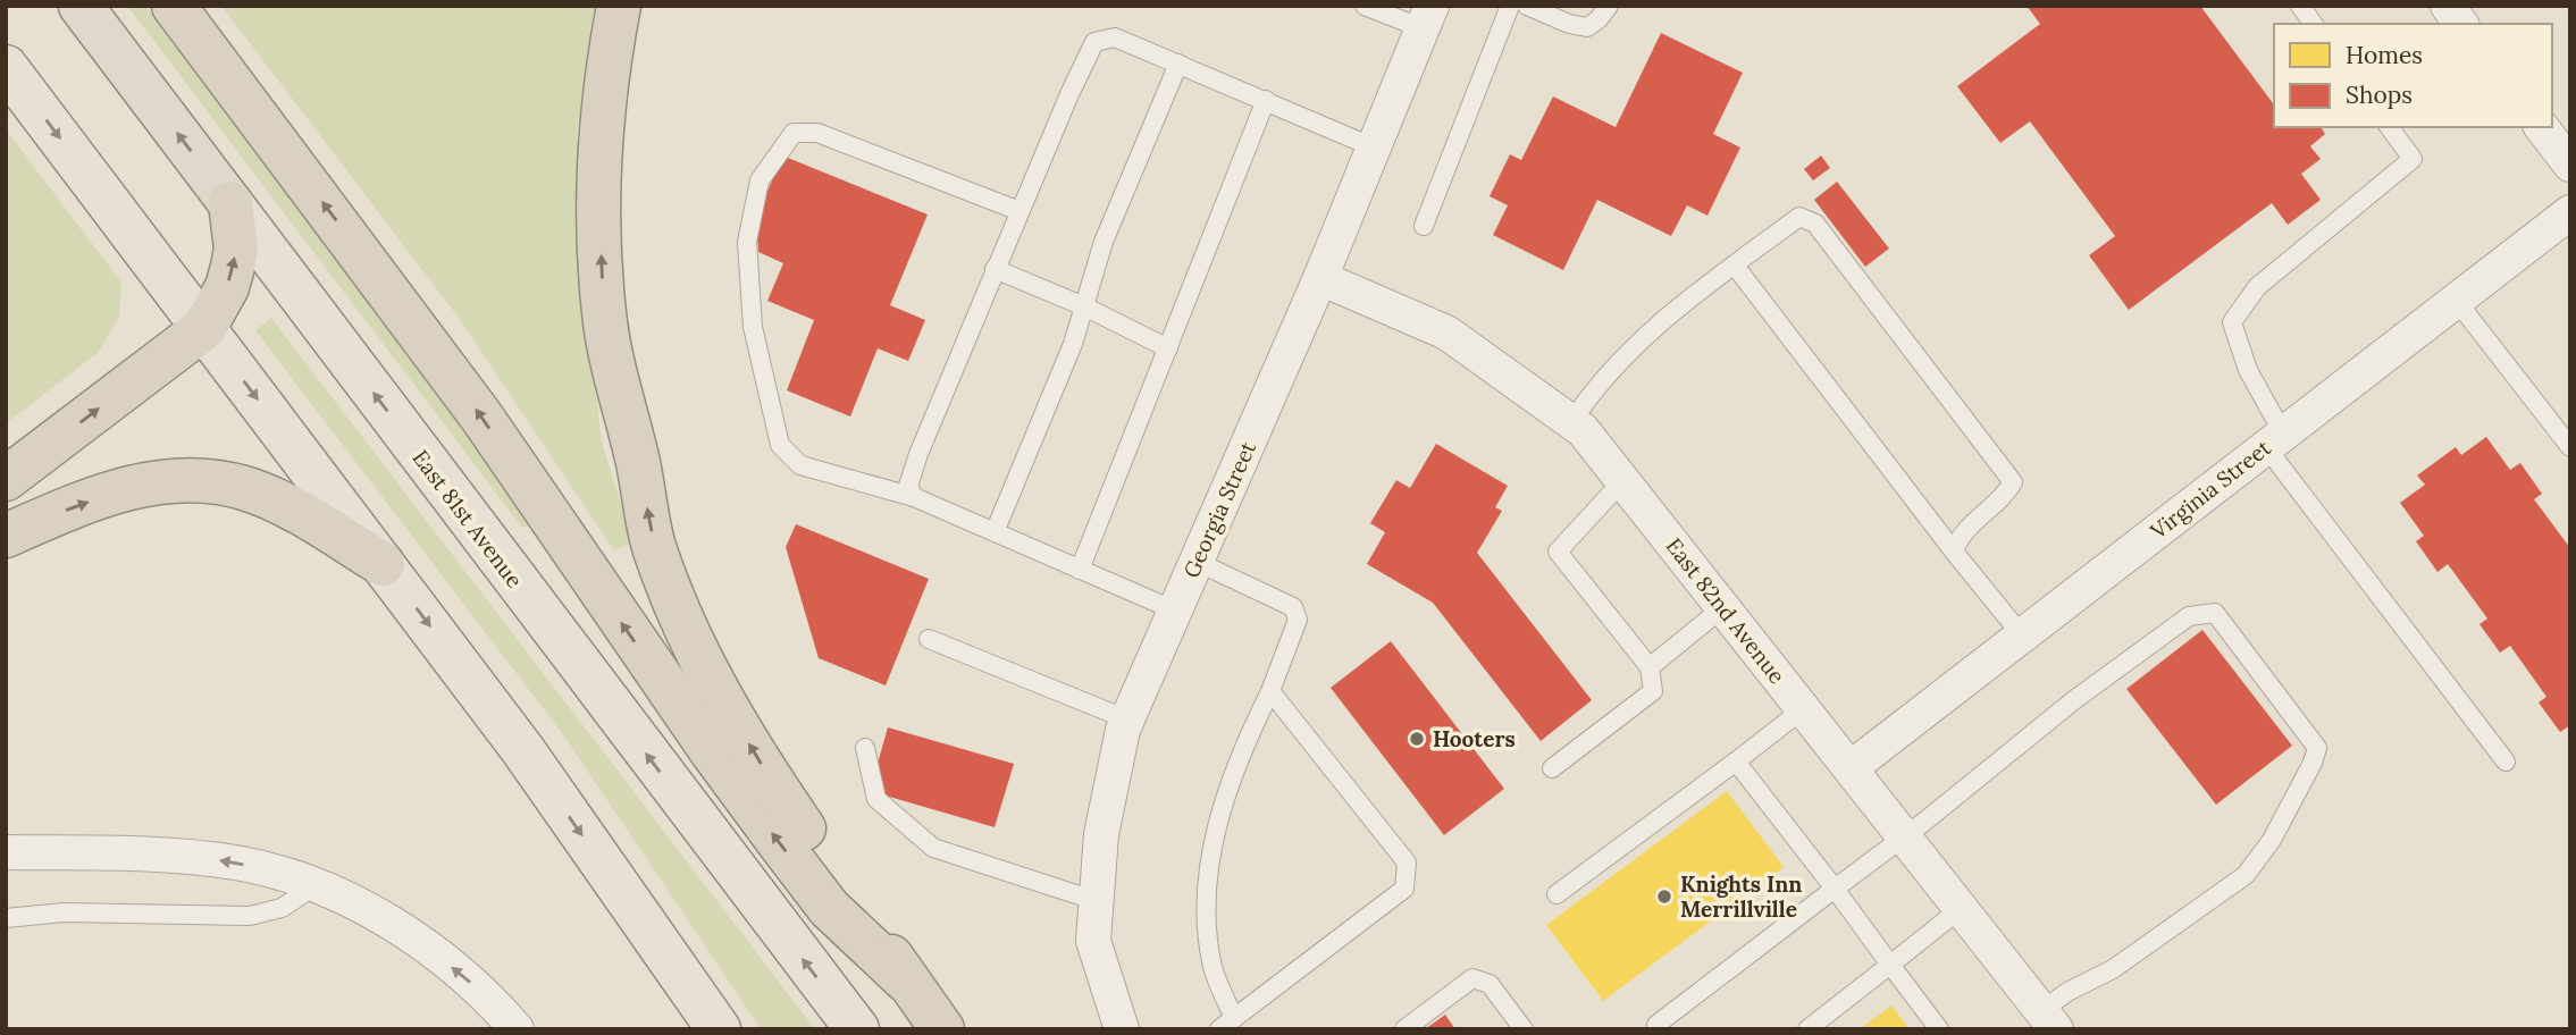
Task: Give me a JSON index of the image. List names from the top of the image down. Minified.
{"streets":{"highway":["East 81st Avenue"],"street":["Virginia Street","Georgia Street","East 82nd Avenue"]},"crossings":[["Virginia Street","East 82nd Avenue"],["Georgia Street","East 82nd Avenue"]],"places":["Hooters","Knights Inn Merrillville"],"legend":["Homes","Shops"]}
